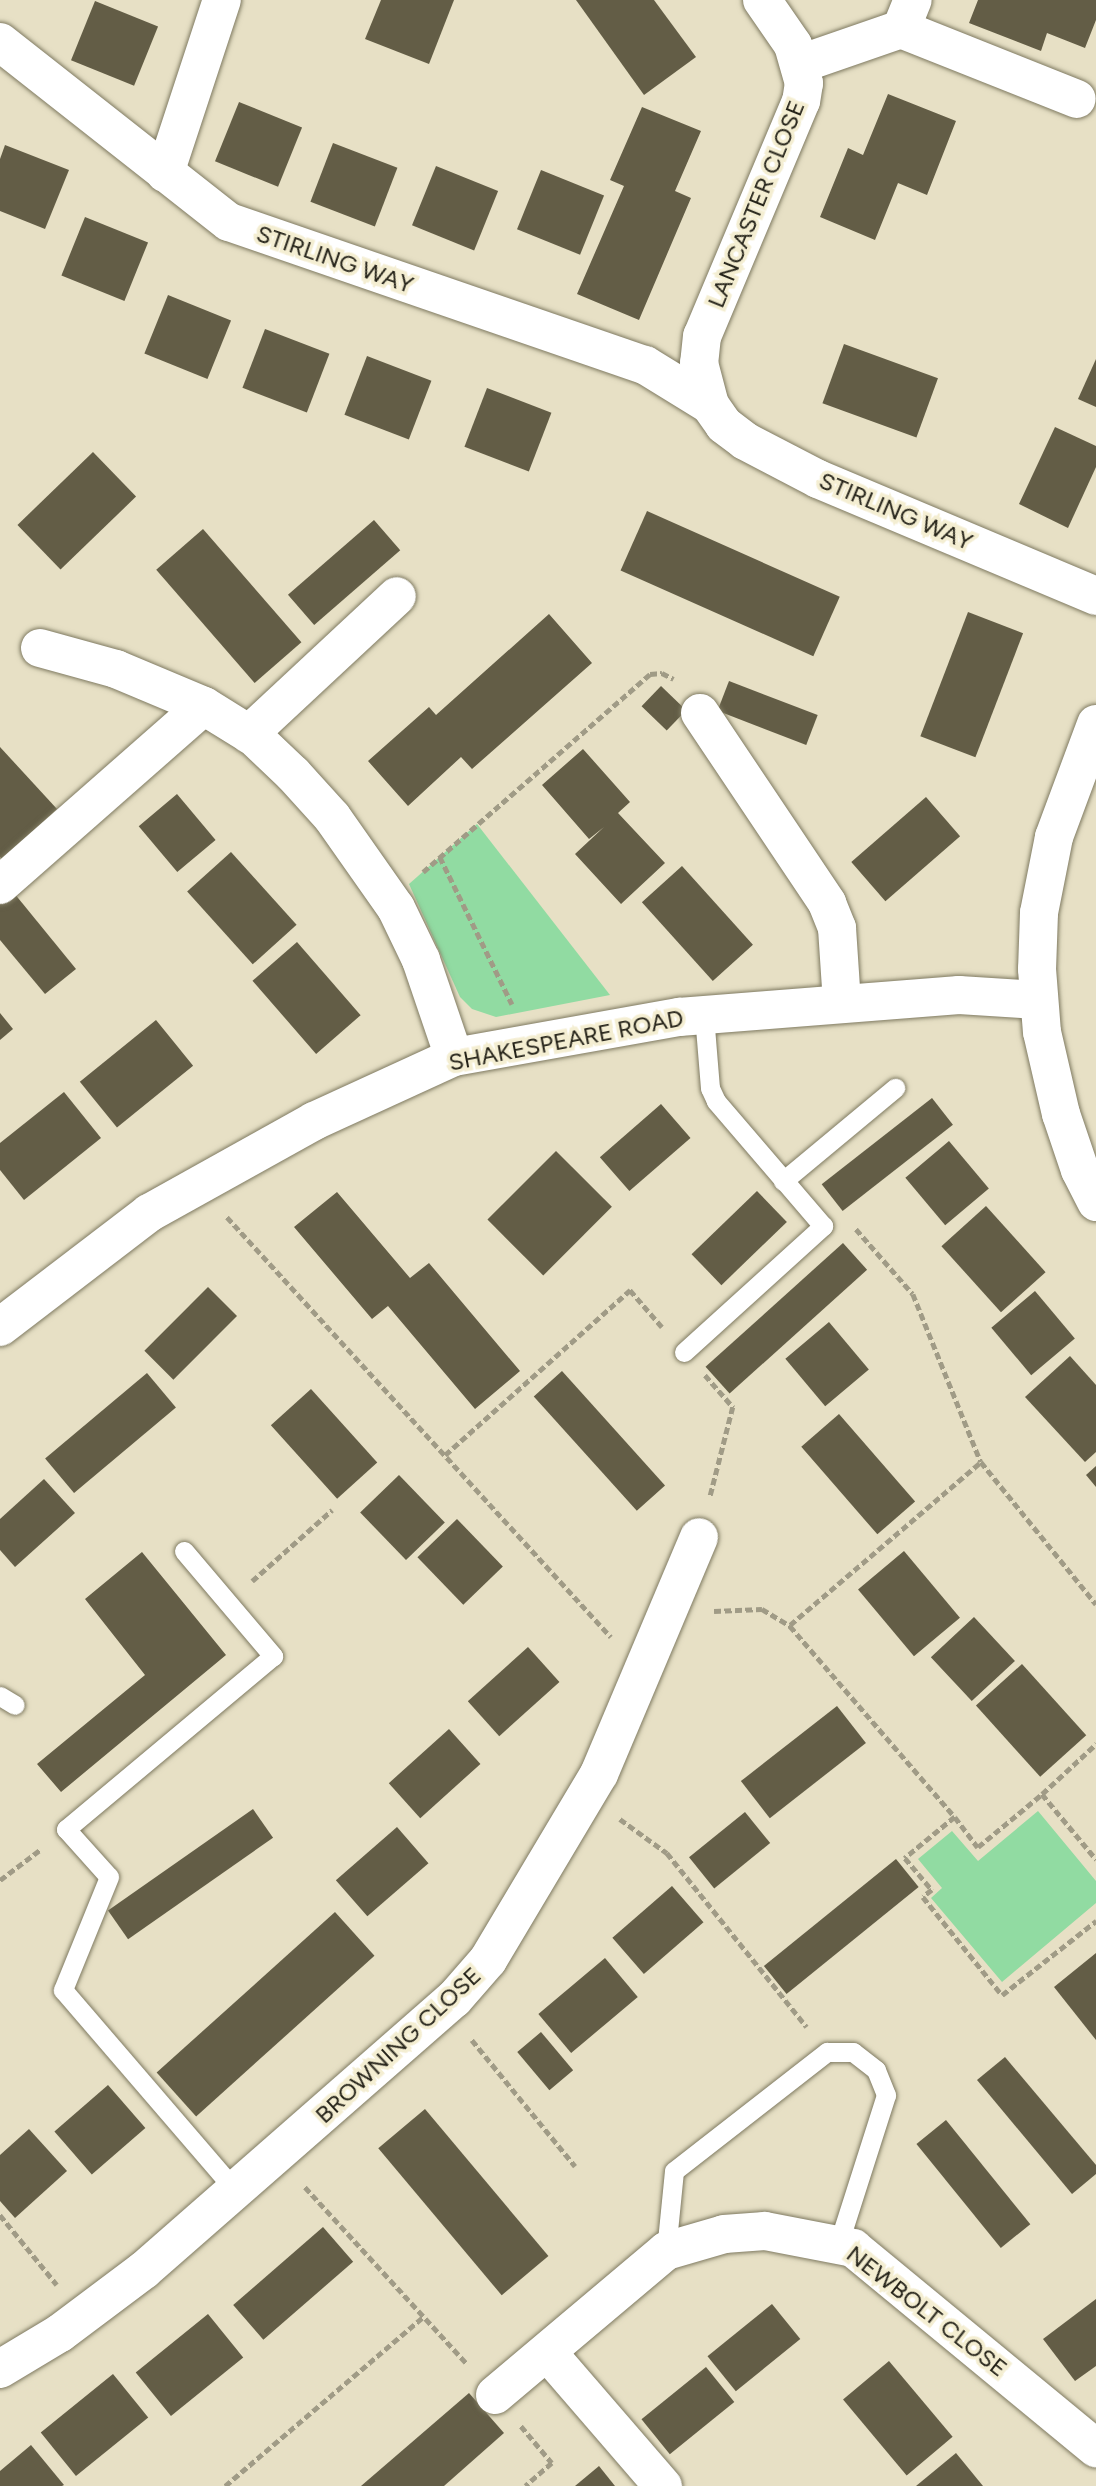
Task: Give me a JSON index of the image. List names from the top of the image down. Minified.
{"streets":{"street":["LANCASTER CLOSE","STIRLING WAY","SHAKESPEARE ROAD","BROWNING CLOSE","NEWBOLT CLOSE"]},"crossings":[["LANCASTER CLOSE","STIRLING WAY"]]}
